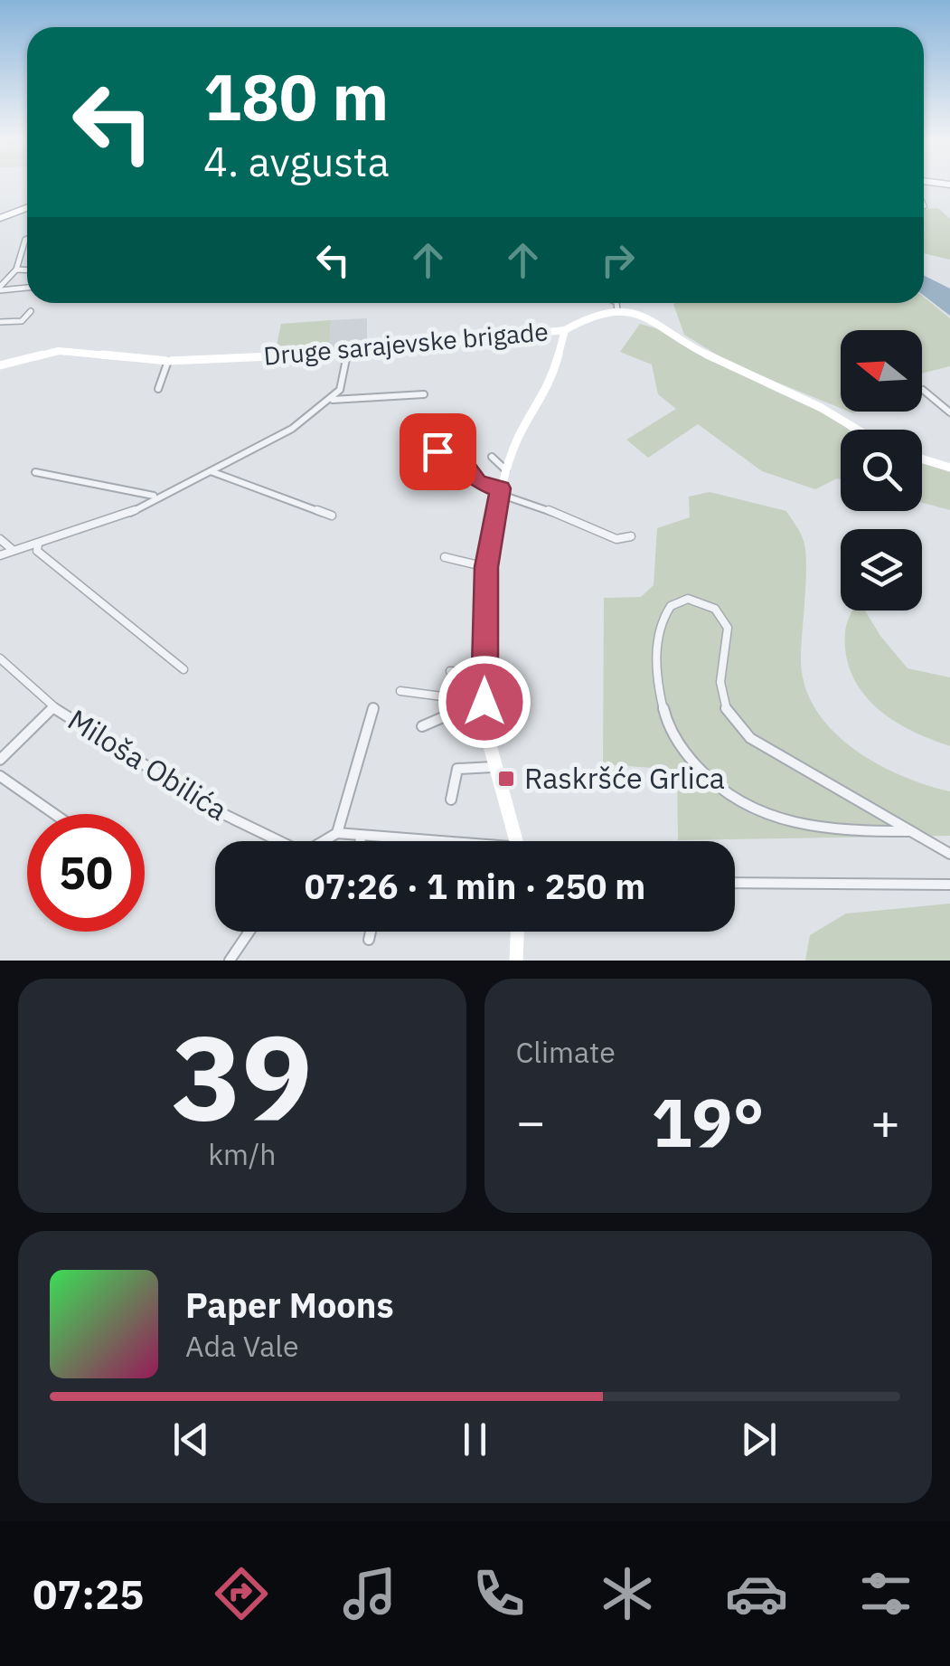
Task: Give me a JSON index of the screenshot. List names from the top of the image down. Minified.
{"streets":{"main road":["Druge sarajevske brigade"],"street":["Miloša Obilića"]},"places":{"transit":["Raskršće Grlica"]},"north":"left","page":{"turn":["180 m","4. avgusta"],"limit":"50","trip":"07:26 · 1 min · 250 m","tile":[["39","km/h"],"Climate"],"heat":["−","19°","+"],"song":["Paper Moons","Ada Vale"],"tabs":"07:25"}}
